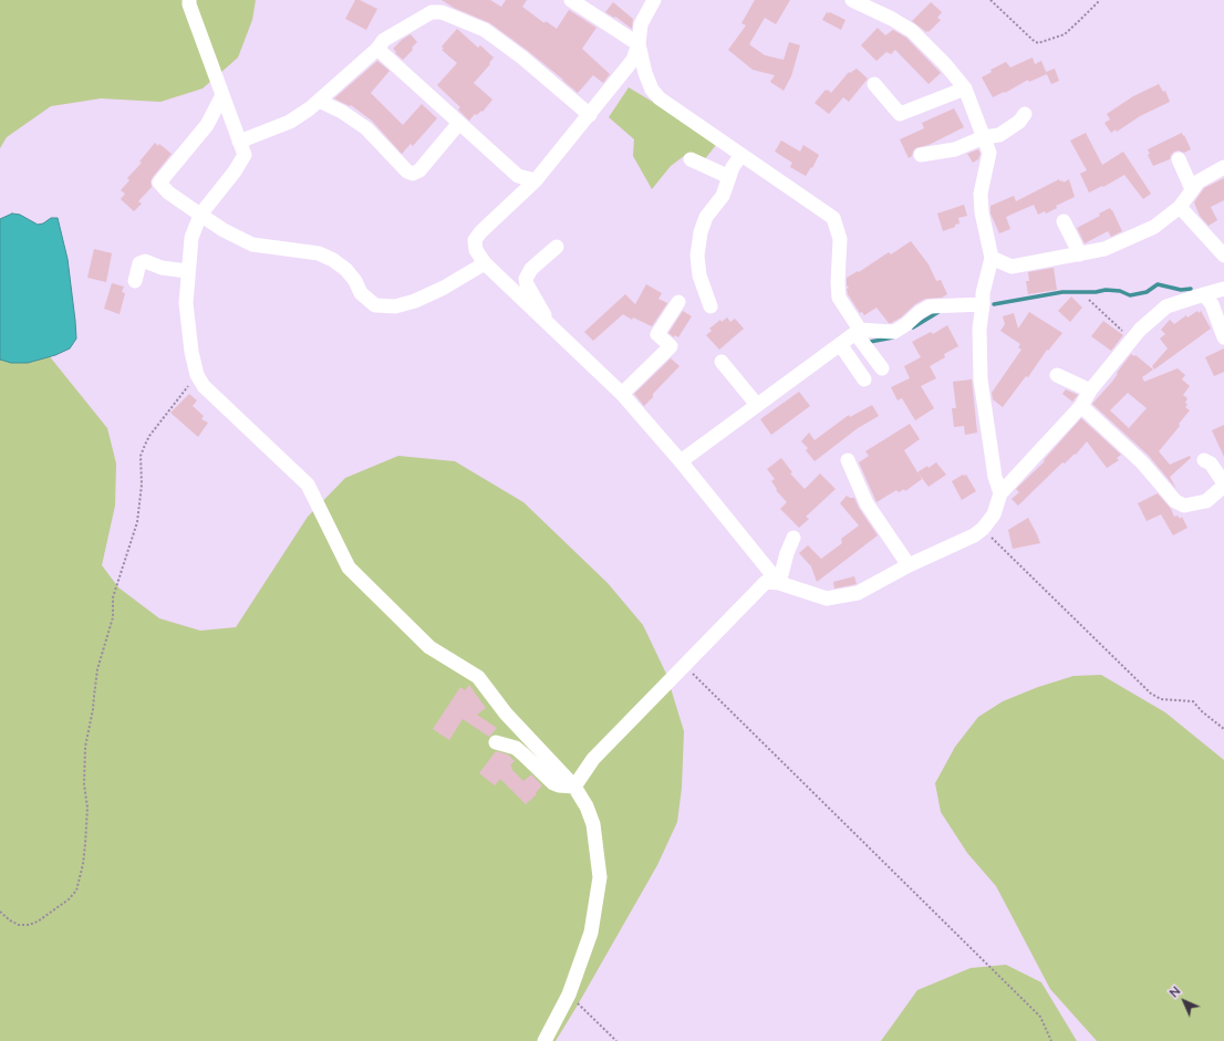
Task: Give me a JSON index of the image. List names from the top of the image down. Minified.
{"north":"top left"}
